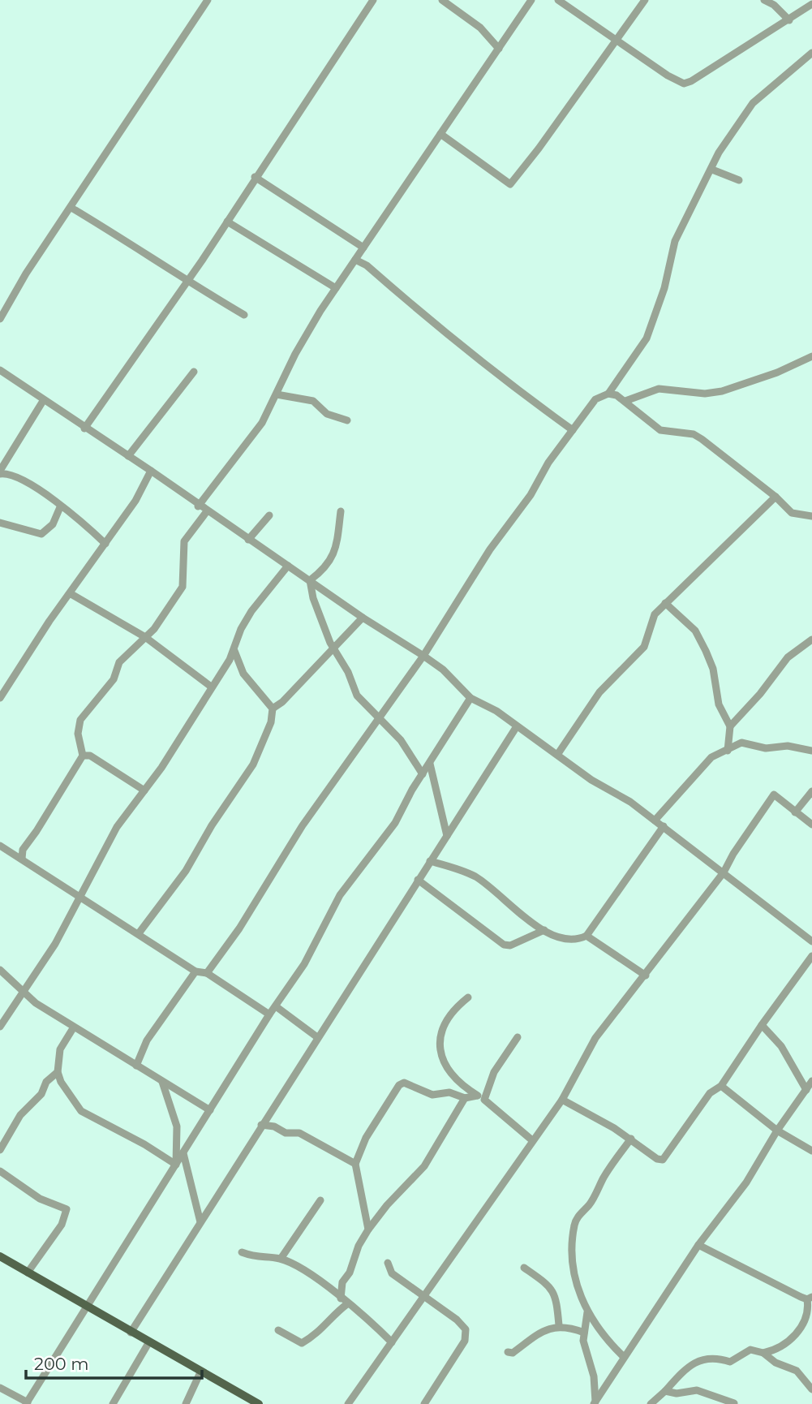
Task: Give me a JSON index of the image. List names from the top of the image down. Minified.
{"scale_bar":"200 m"}
